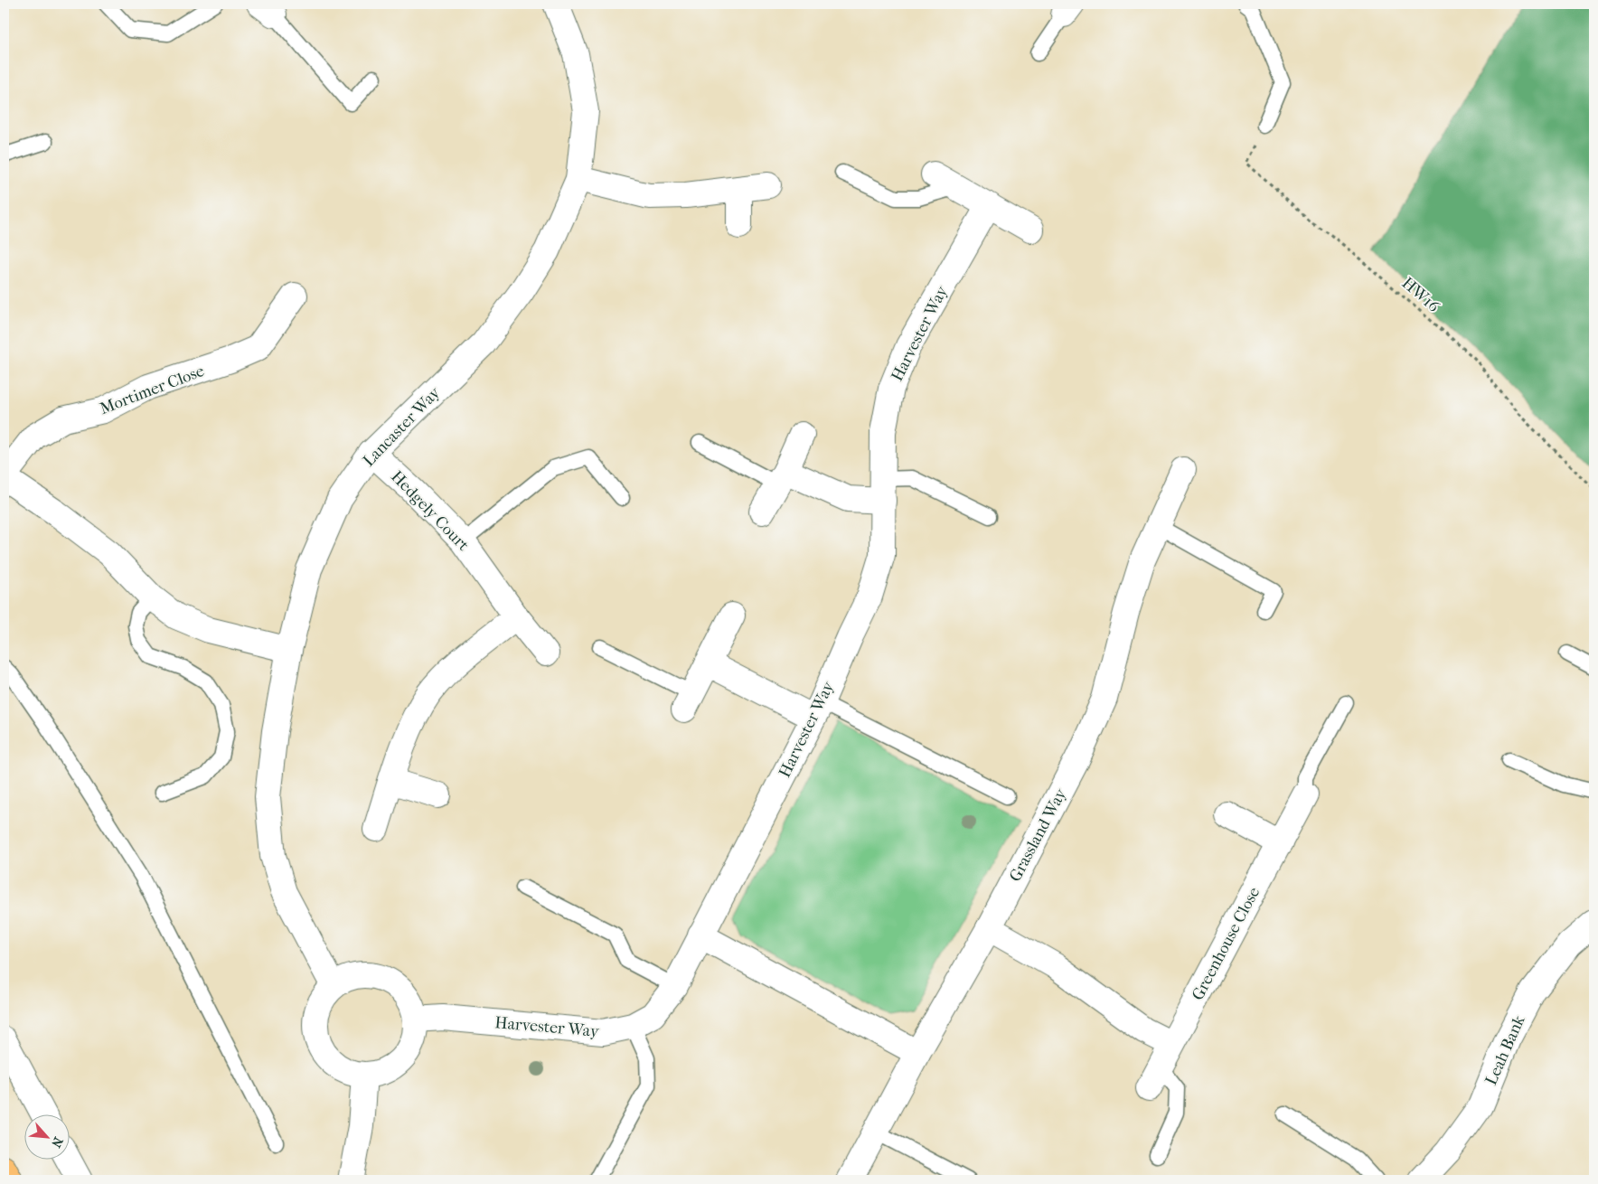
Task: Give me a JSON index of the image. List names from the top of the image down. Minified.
{"streets":{"street":["Harvester Way","Mortimer Close","Lancaster Way","Hedgely Court","Grassland Way","Greenhouse Close","Leah Bank"],"path":["HW16"]},"crossings":[["Harvester Way","Lancaster Way"],["Lancaster Way","Hedgely Court"]],"north":"bottom right"}
